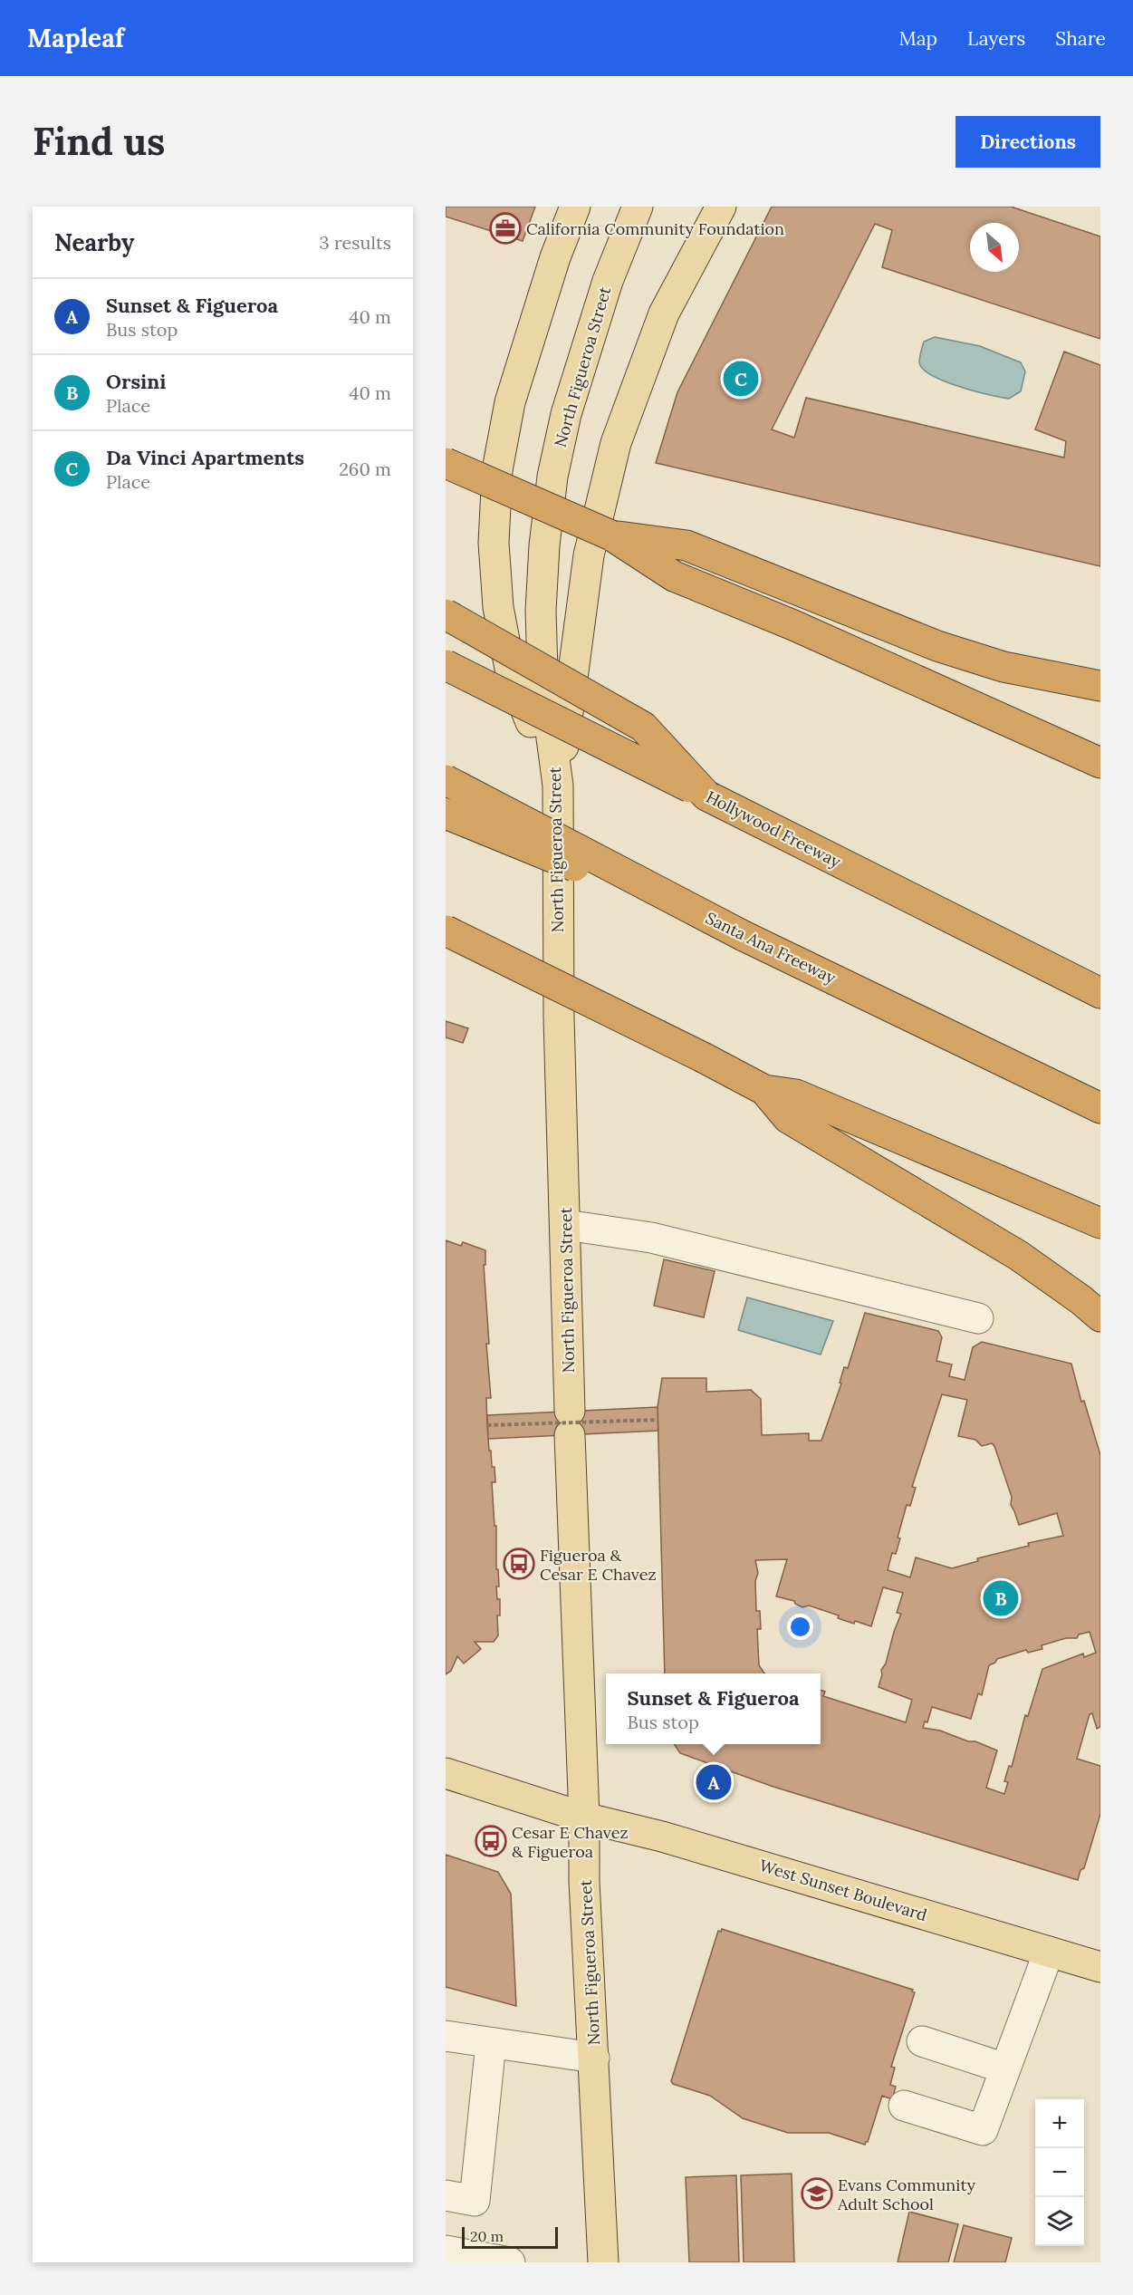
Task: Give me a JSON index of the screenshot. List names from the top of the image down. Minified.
{"streets":{"highway":["Hollywood Freeway","Santa Ana Freeway"],"main road":["North Figueroa Street","West Sunset Boulevard"]},"crossings":[["North Figueroa Street","West Sunset Boulevard"]],"places":{"office":["California Community Foundation"],"bus stop":["Figueroa & Cesar E Chavez","Cesar E Chavez & Figueroa"],"school or university":["Evans Community Adult School"]},"scale_bar":"20 m","north":"bottom right","page":{"header":"Mapleaf","nav":["Map","Layers","Share"],"buttons":"Directions","title":"Find us","heading":["Nearby","3 results"],"list":[{"mark":"A","name":"Sunset & Figueroa","note":"Bus stop","value":"40 m"},{"mark":"B","name":"Orsini","note":"Place","value":"40 m"},{"mark":"C","name":"Da Vinci Apartments","note":"Place","value":"260 m"}],"pins":["C","B","A"],"popup":["Sunset & Figueroa","Bus stop"],"map_buttons":["+","−"],"scale":"20 m"}}
